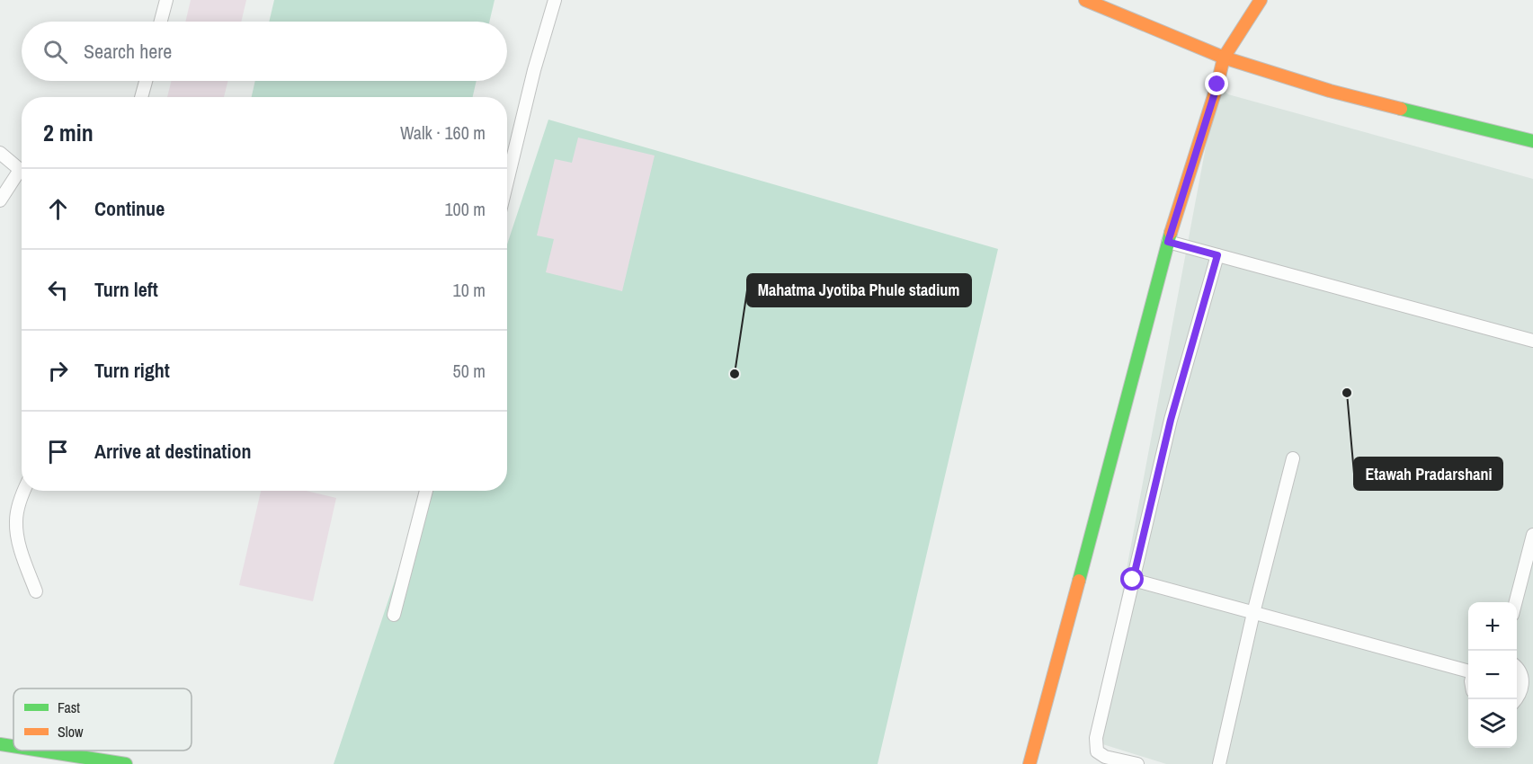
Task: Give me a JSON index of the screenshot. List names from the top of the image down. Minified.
{"places":["Mahatma Jyotiba Phule stadium","Etawah Pradarshani"],"legend":["Fast","Slow"],"page":{"search":"Search here","heading":["2 min","Walk · 160 m"],"list":[["Continue","100 m"],["Turn left","10 m"],["Turn right","50 m"],"Arrive at destination"],"map_buttons":["+","−"]}}
